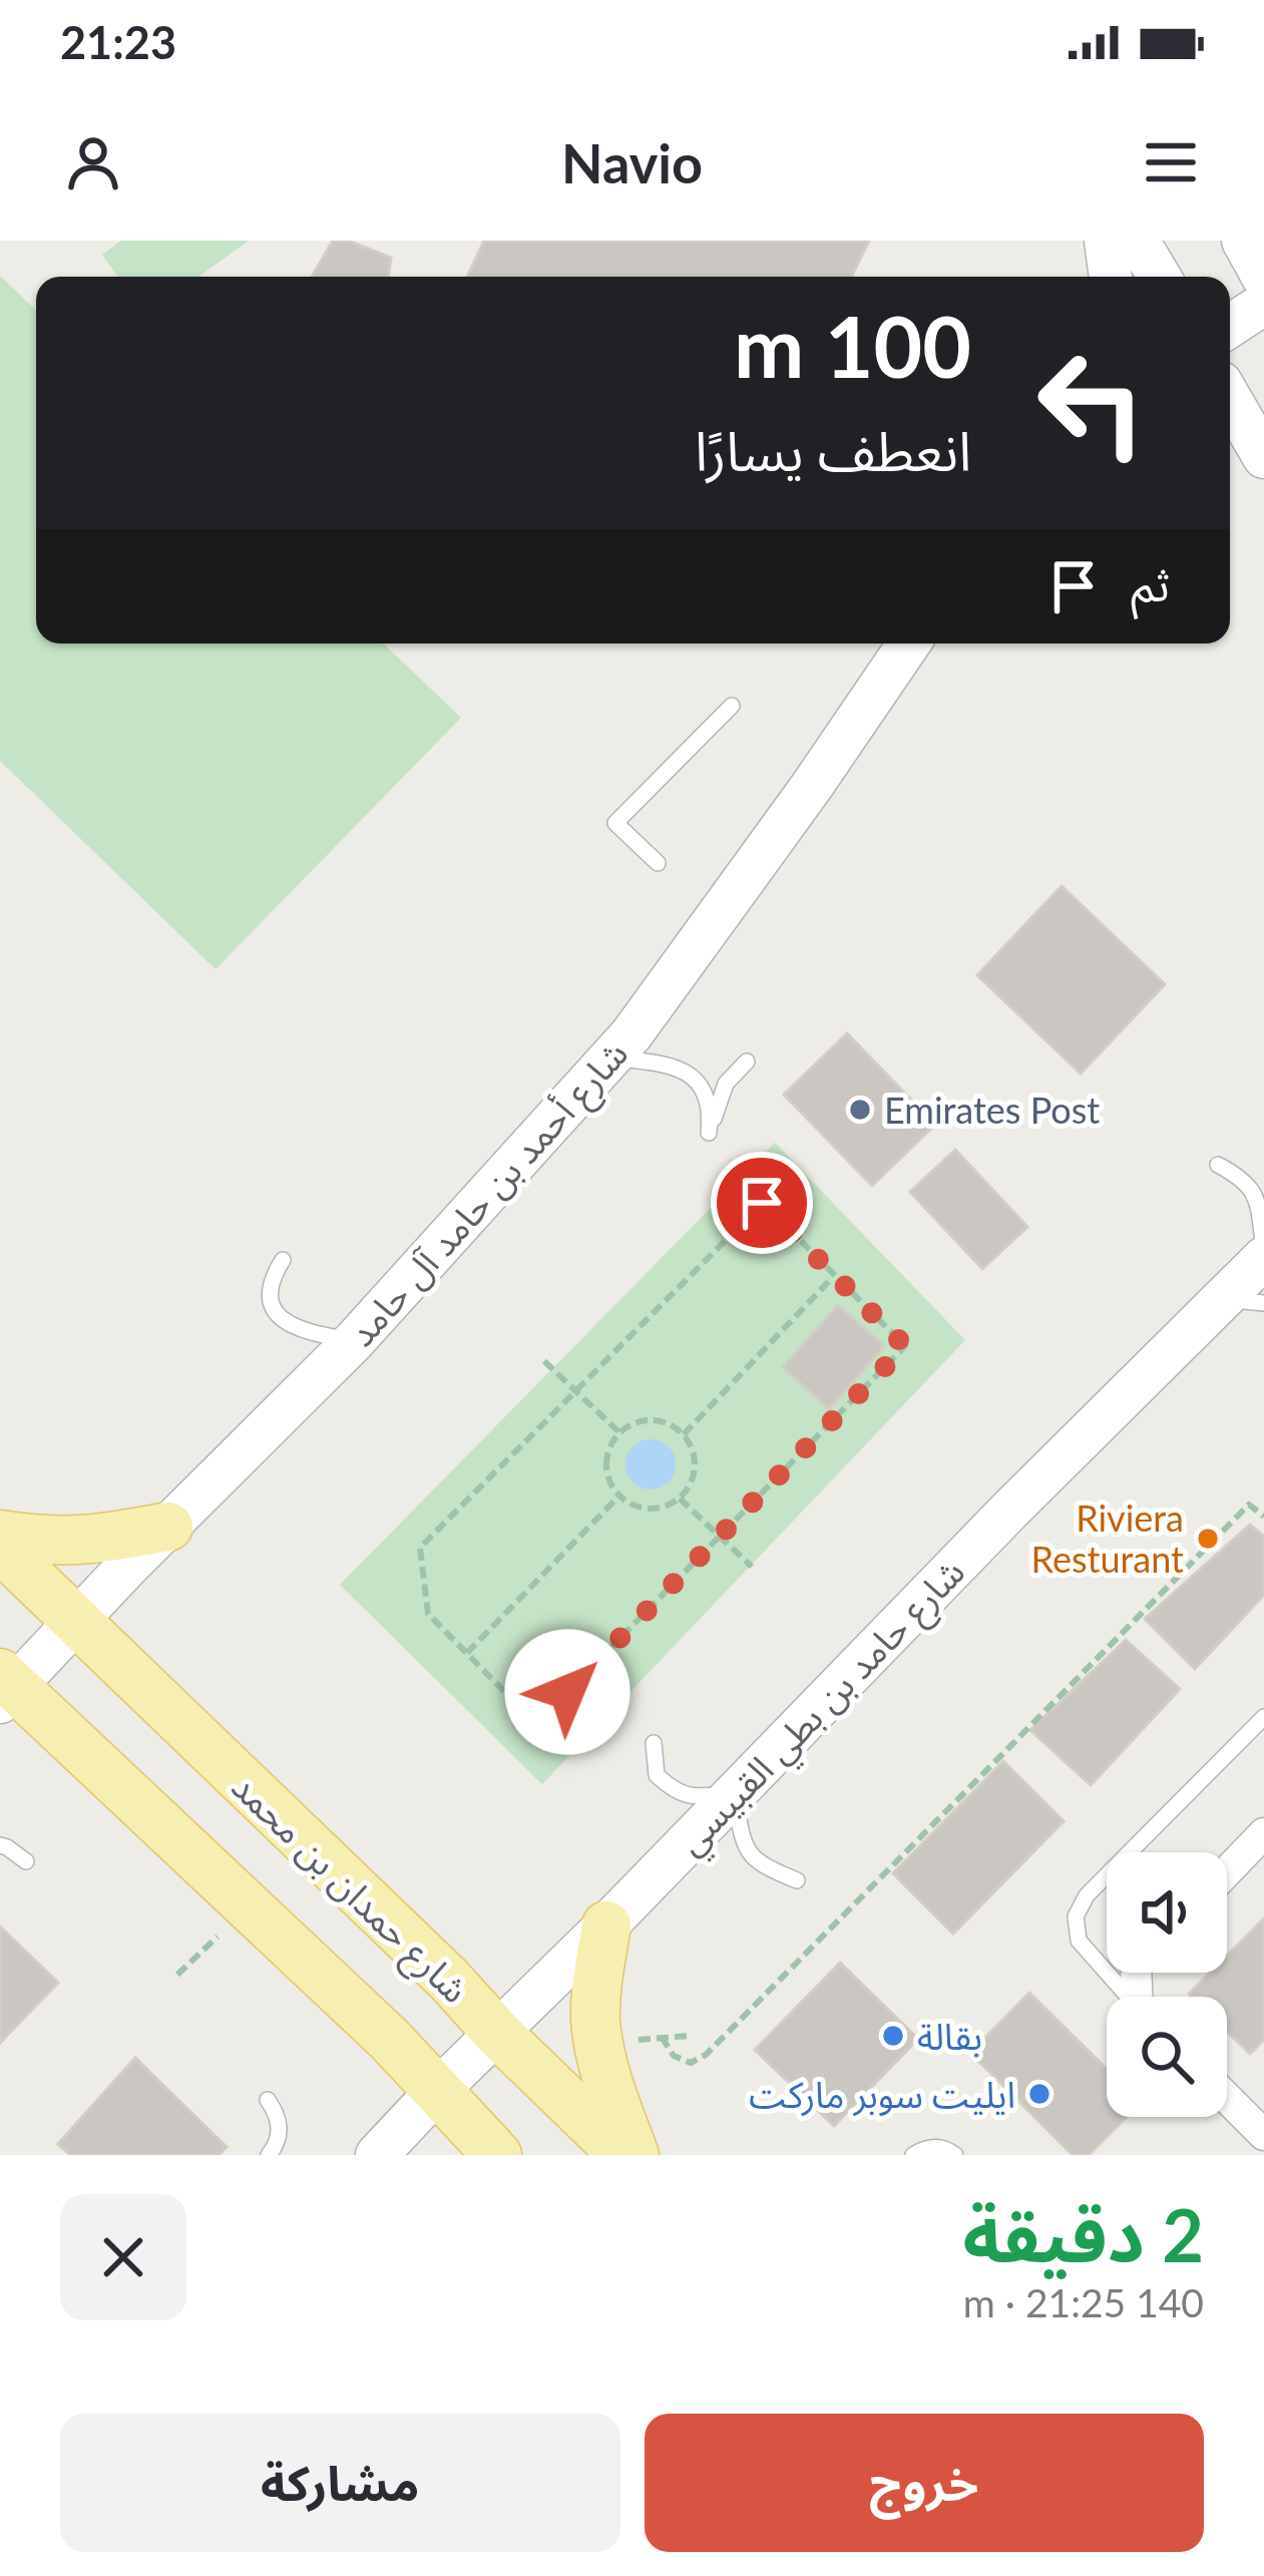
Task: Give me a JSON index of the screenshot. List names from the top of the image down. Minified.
{"streets":{"main road":["شارع أحمد بن حامد آل حامد","شارع حامد بن بطي القبيسي","شارع حمدان بن محمد"]},"crossings":[["شارع أحمد بن حامد آل حامد","شارع حمدان بن محمد"],["شارع حامد بن بطي القبيسي","شارع حمدان بن محمد"]],"places":["Emirates Post","Riviera Resturant","بقالة","ايليت سوبر ماركت"],"page":{"status":"21:23","header":"Navio","turn":["100 m","انعطف يسارًا"],"then":"ثم","heading":["2 دقيقة","140 m · 21:25"],"buttons":["خروج","مشاركة"]}}
